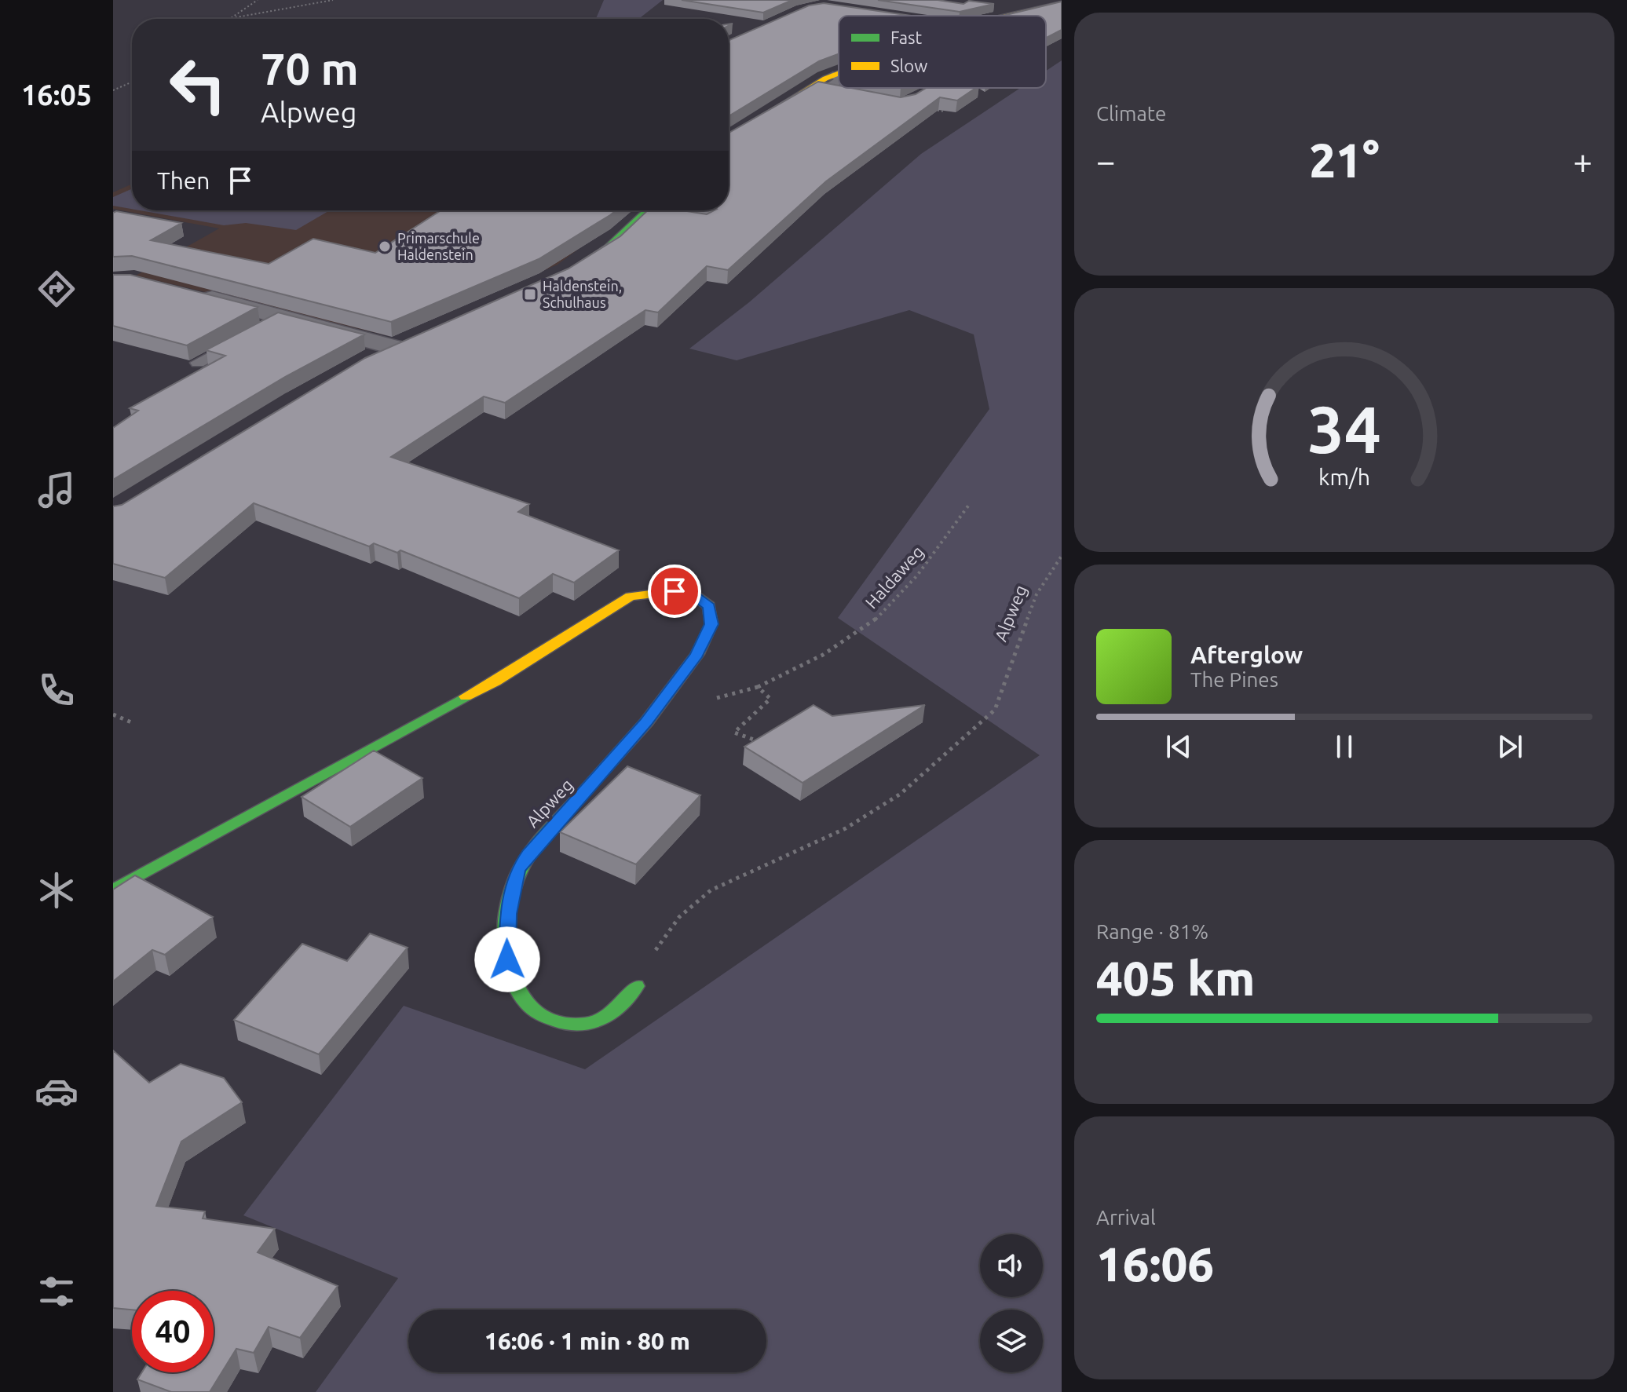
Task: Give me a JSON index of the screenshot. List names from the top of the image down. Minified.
{"streets":{"street":["Alpweg"],"path":["Haldaweg"]},"places":{"other":["Primarschule Haldenstein"],"transit":["Haldenstein, Schulhaus"]},"legend":["Fast","Slow"],"page":{"tabs":"16:05","tile":["Climate",["Range · 81%","405 km"],["Arrival","16:06"]],"turn":["70 m","Alpweg"],"heat":["−","21°","+"],"then":"Then","song":["Afterglow","The Pines"],"limit":"40","trip":"16:06 · 1 min · 80 m","gauge":["34","km/h"]}}
